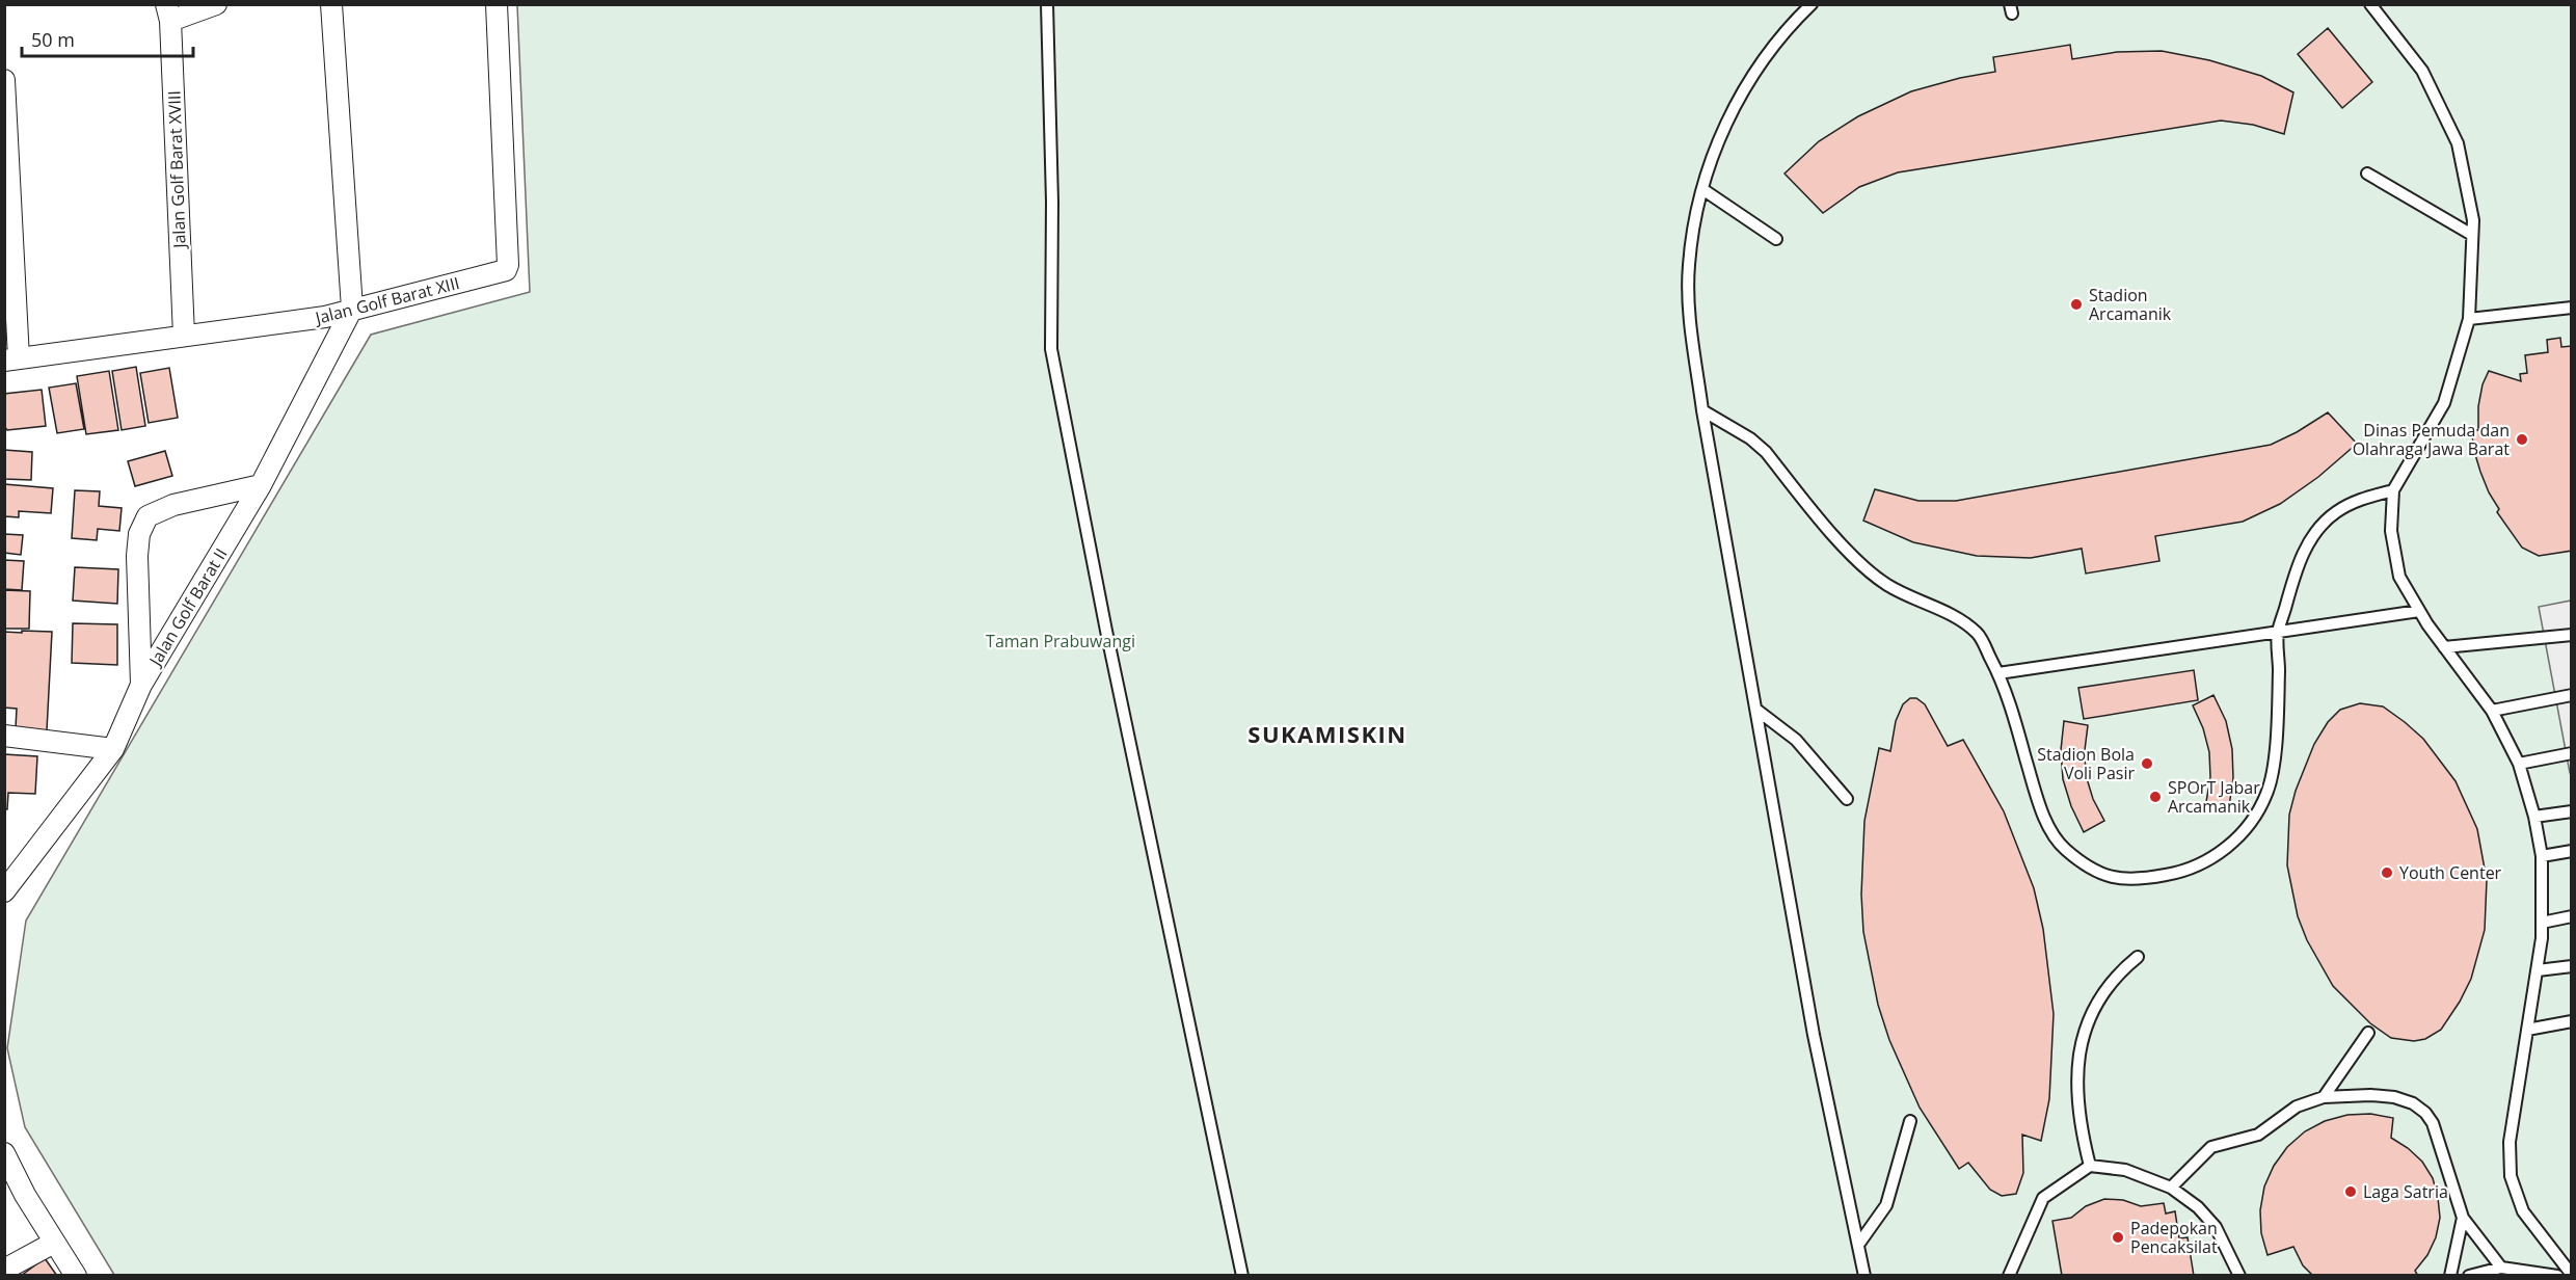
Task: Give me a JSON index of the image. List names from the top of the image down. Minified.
{"streets":{"street":["Jalan Golf Barat XVIII","Jalan Golf Barat XIII","Jalan Golf Barat II"]},"crossings":[["Jalan Golf Barat XVIII","Jalan Golf Barat XIII"],["Jalan Golf Barat XIII","Jalan Golf Barat II"]],"districts":["SUKAMISKIN"],"parks":["Taman Prabuwangi"],"places":["Stadion Arcamanik","Dinas Pemuda dan Olahraga Jawa Barat","Stadion Bola Voli Pasir","SPOrT Jabar Arcamanik","Youth Center","Laga Satria","Padepokan Pencaksilat"],"scale_bar":"50 m"}
